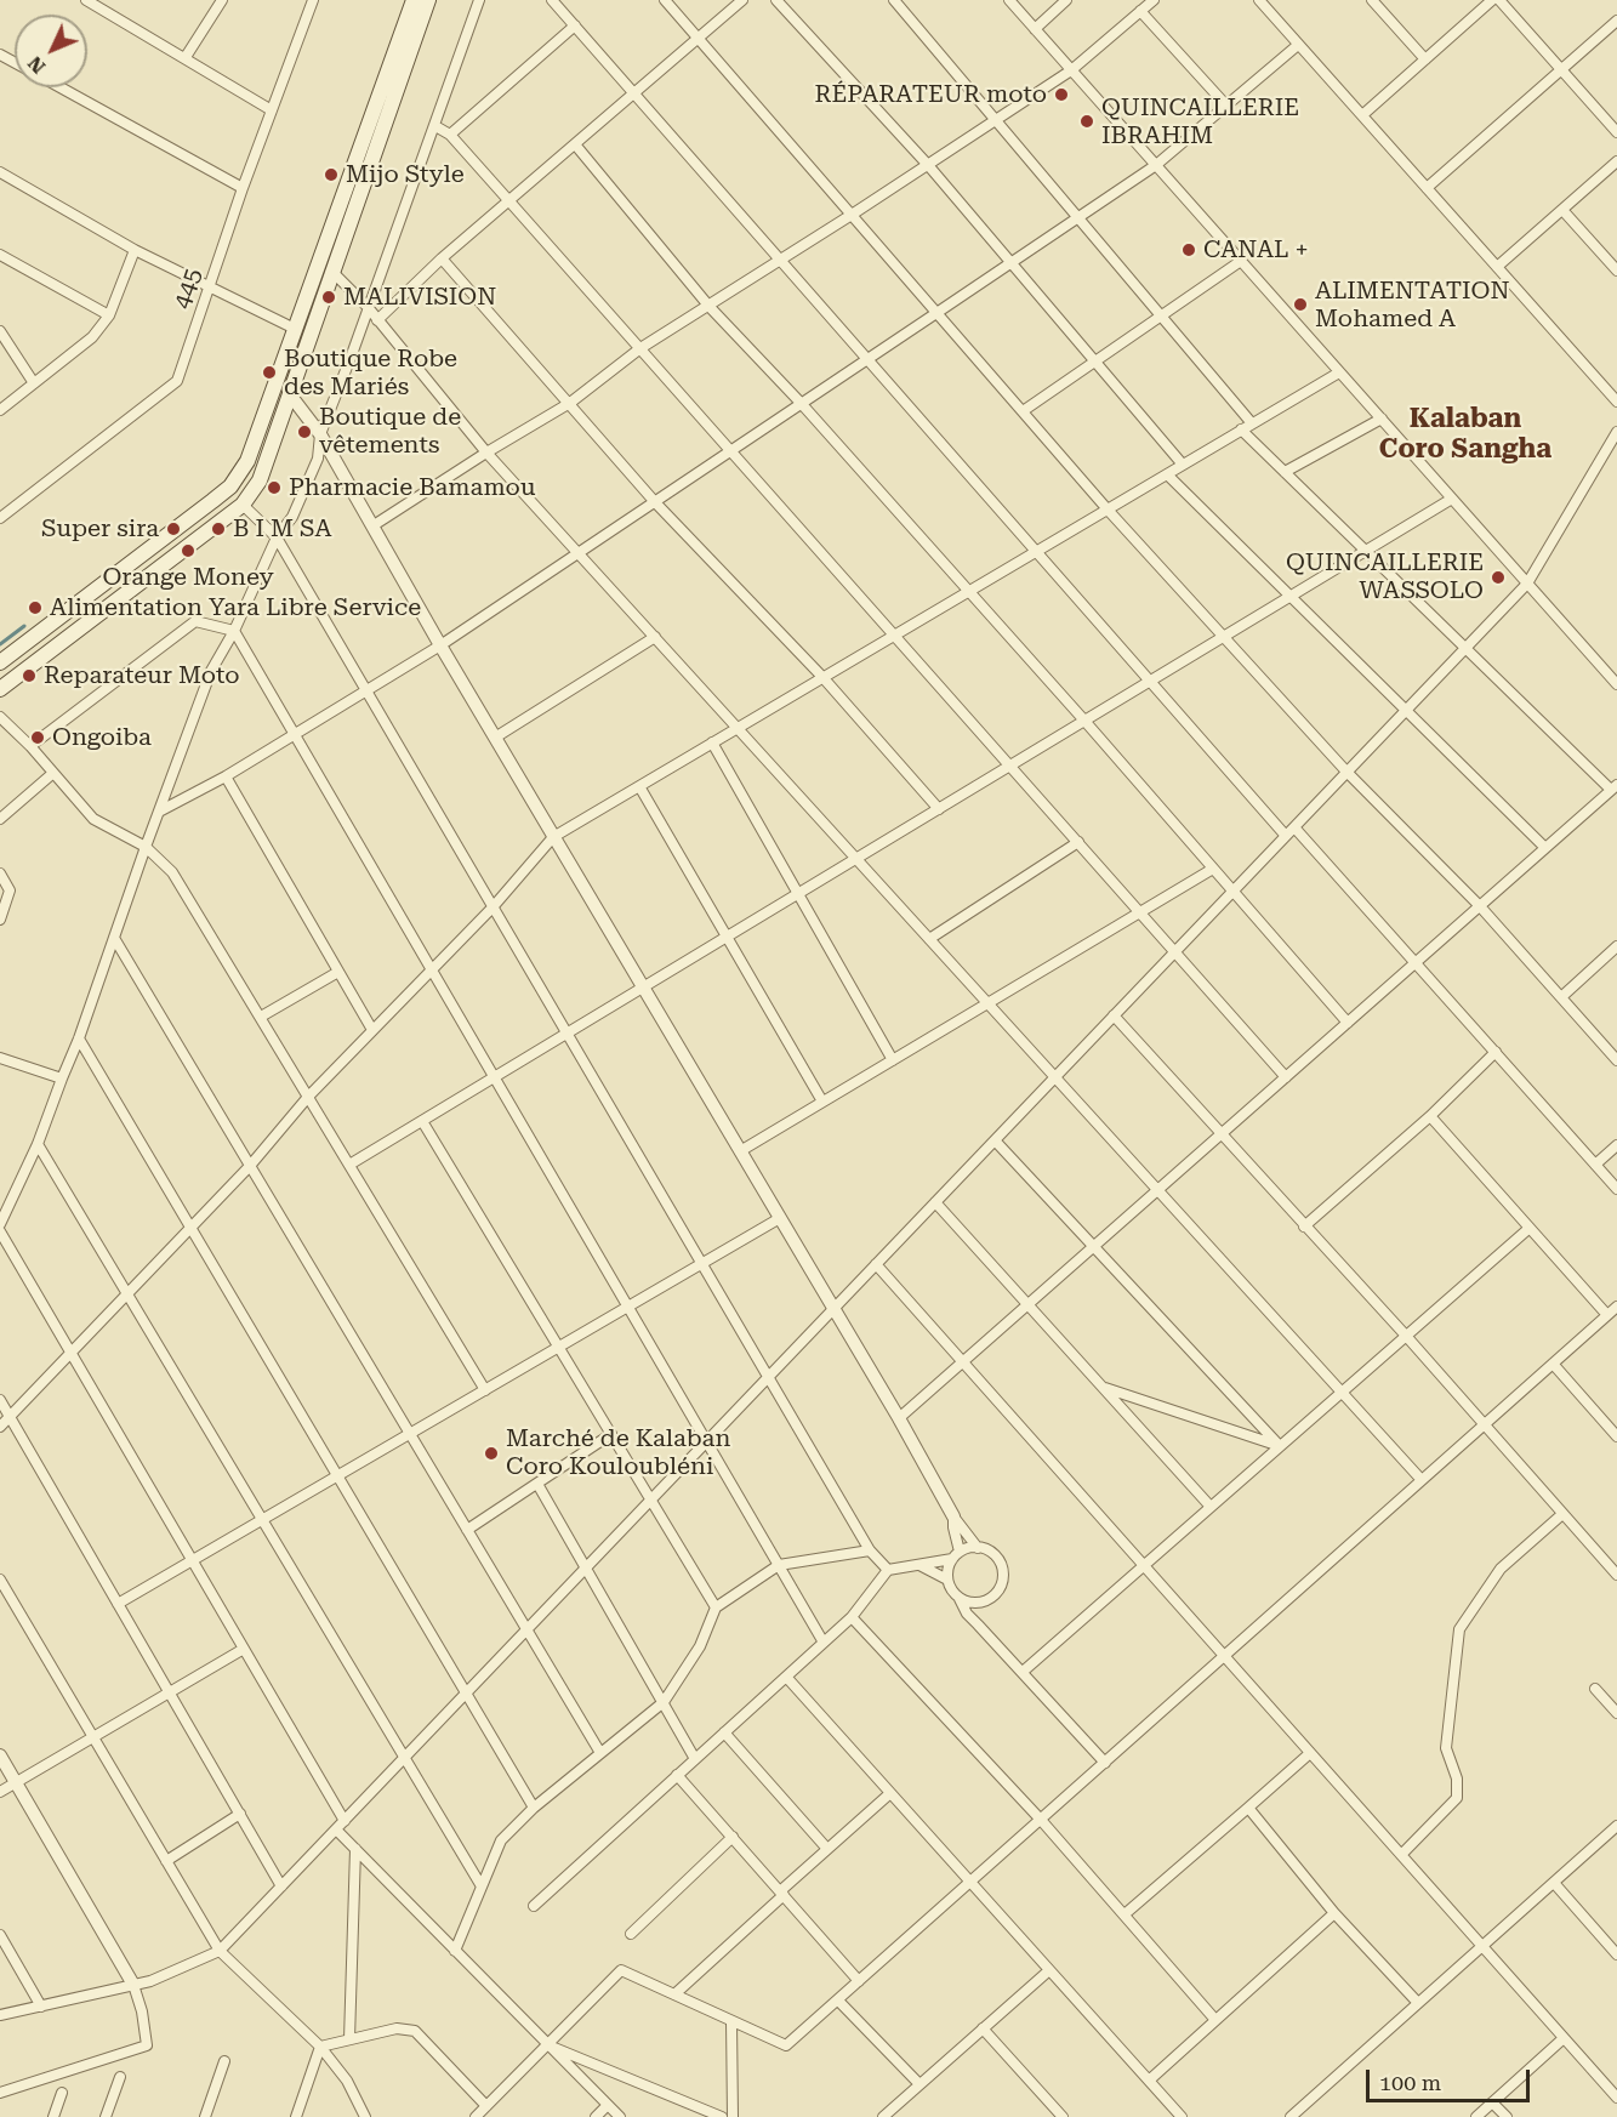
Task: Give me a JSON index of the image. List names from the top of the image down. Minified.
{"streets":{"street":["445"]},"districts":["Kalaban Coro Sangha"],"places":["RÉPARATEUR moto","QUINCAILLERIE IBRAHIM","Mijo Style","CANAL +","MALIVISION","ALIMENTATION Mohamed A","Boutique Robe des Mariés","Boutique de vêtements","Pharmacie Bamamou","Super sira","B I M SA","Orange Money","QUINCAILLERIE WASSOLO","Alimentation Yara Libre Service","Reparateur Moto","Ongoiba","Marché de Kalaban Coro Kouloubléni"],"scale_bar":"100 m","north":"bottom left"}
